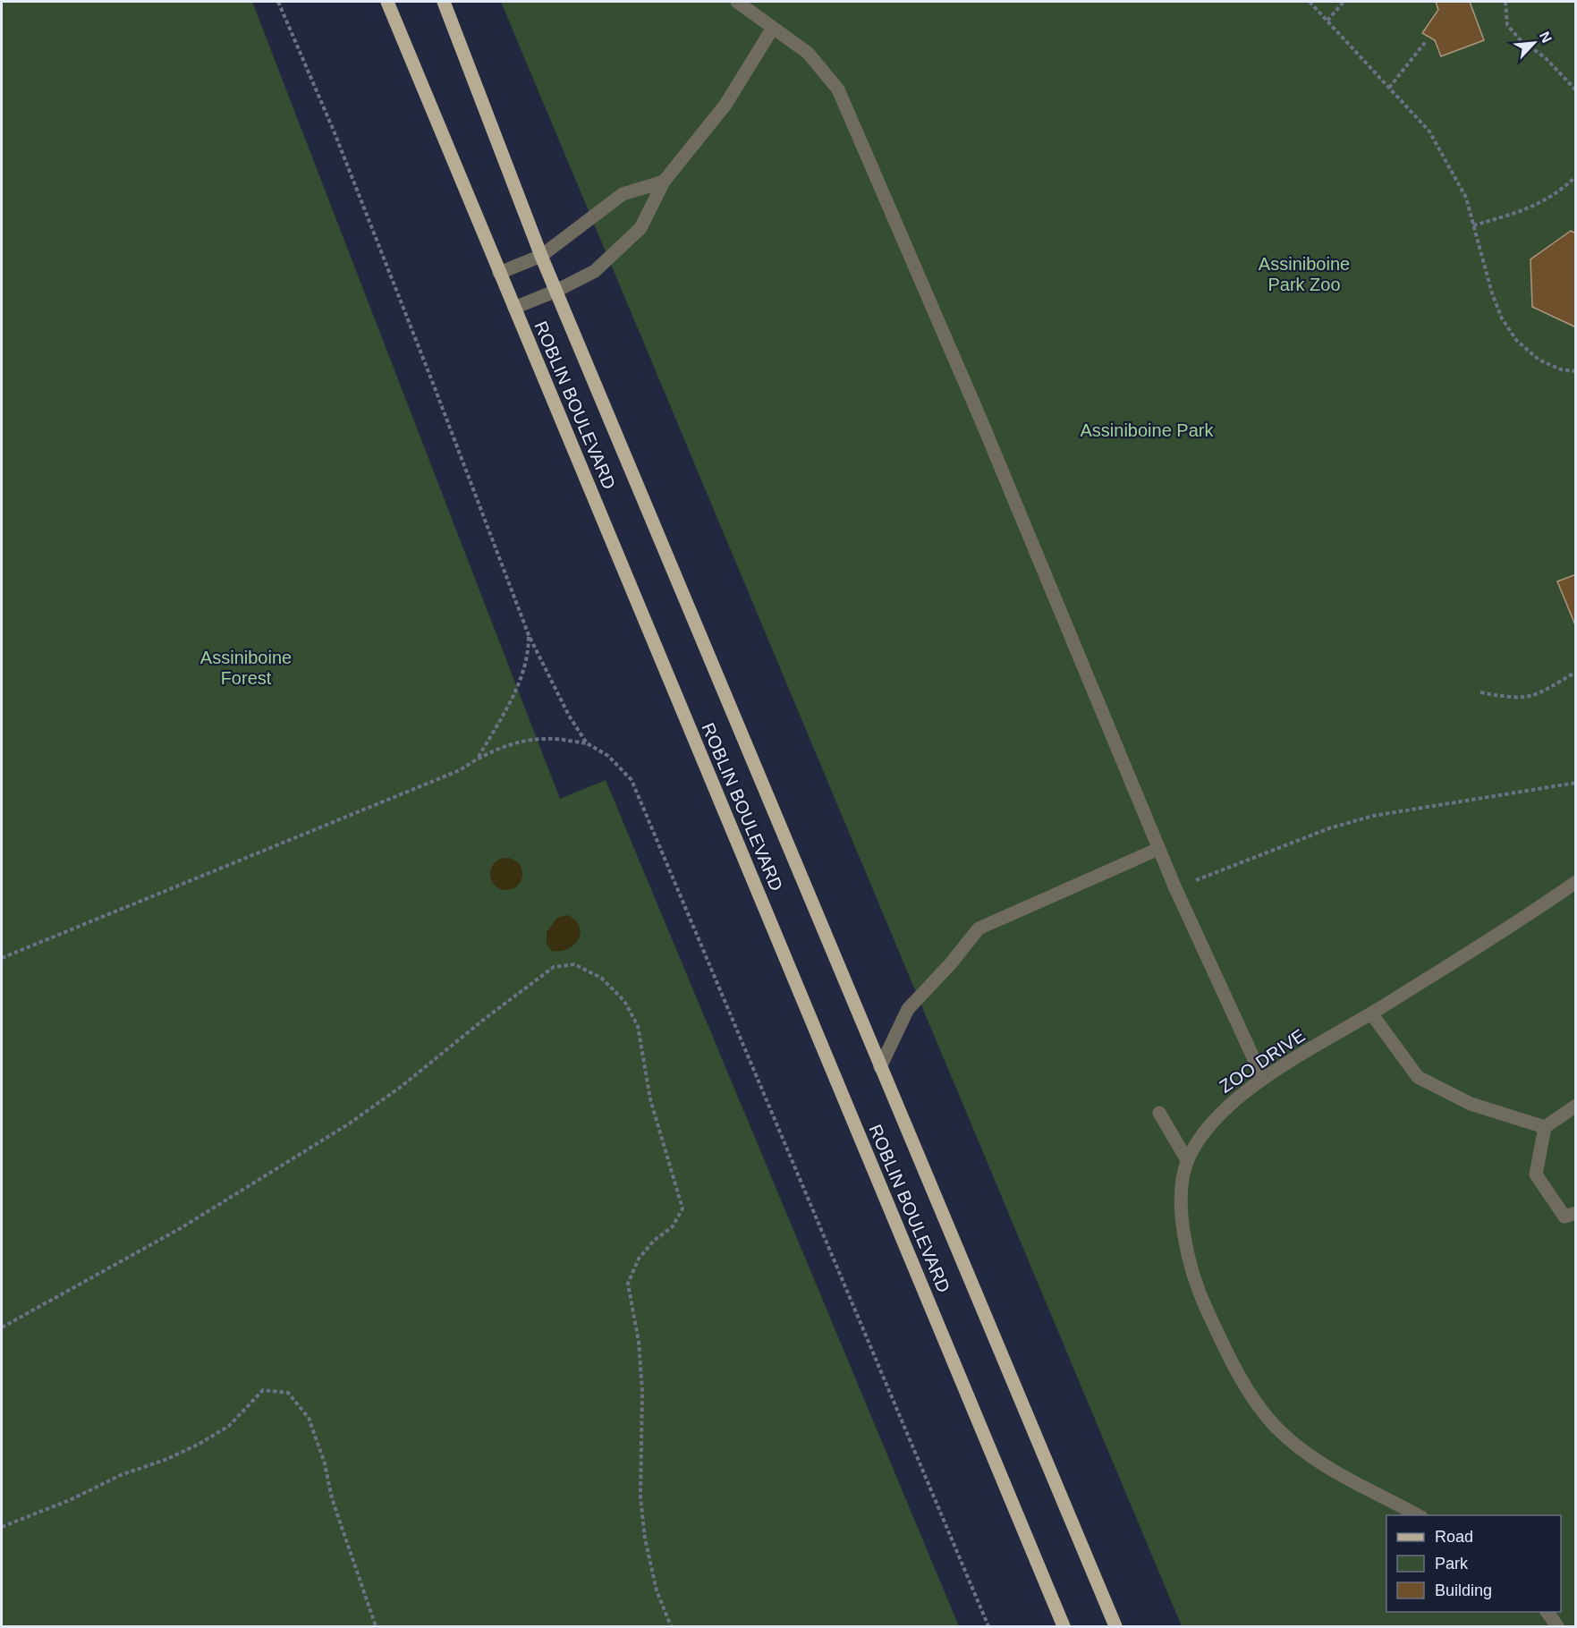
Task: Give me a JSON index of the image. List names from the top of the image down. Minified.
{"streets":{"main road":["ROBLIN BOULEVARD"],"street":["ZOO DRIVE"]},"parks":["Assiniboine Park Zoo","Assiniboine Park","Assiniboine Forest"],"legend":["Road","Park","Building"],"north":"top right"}
